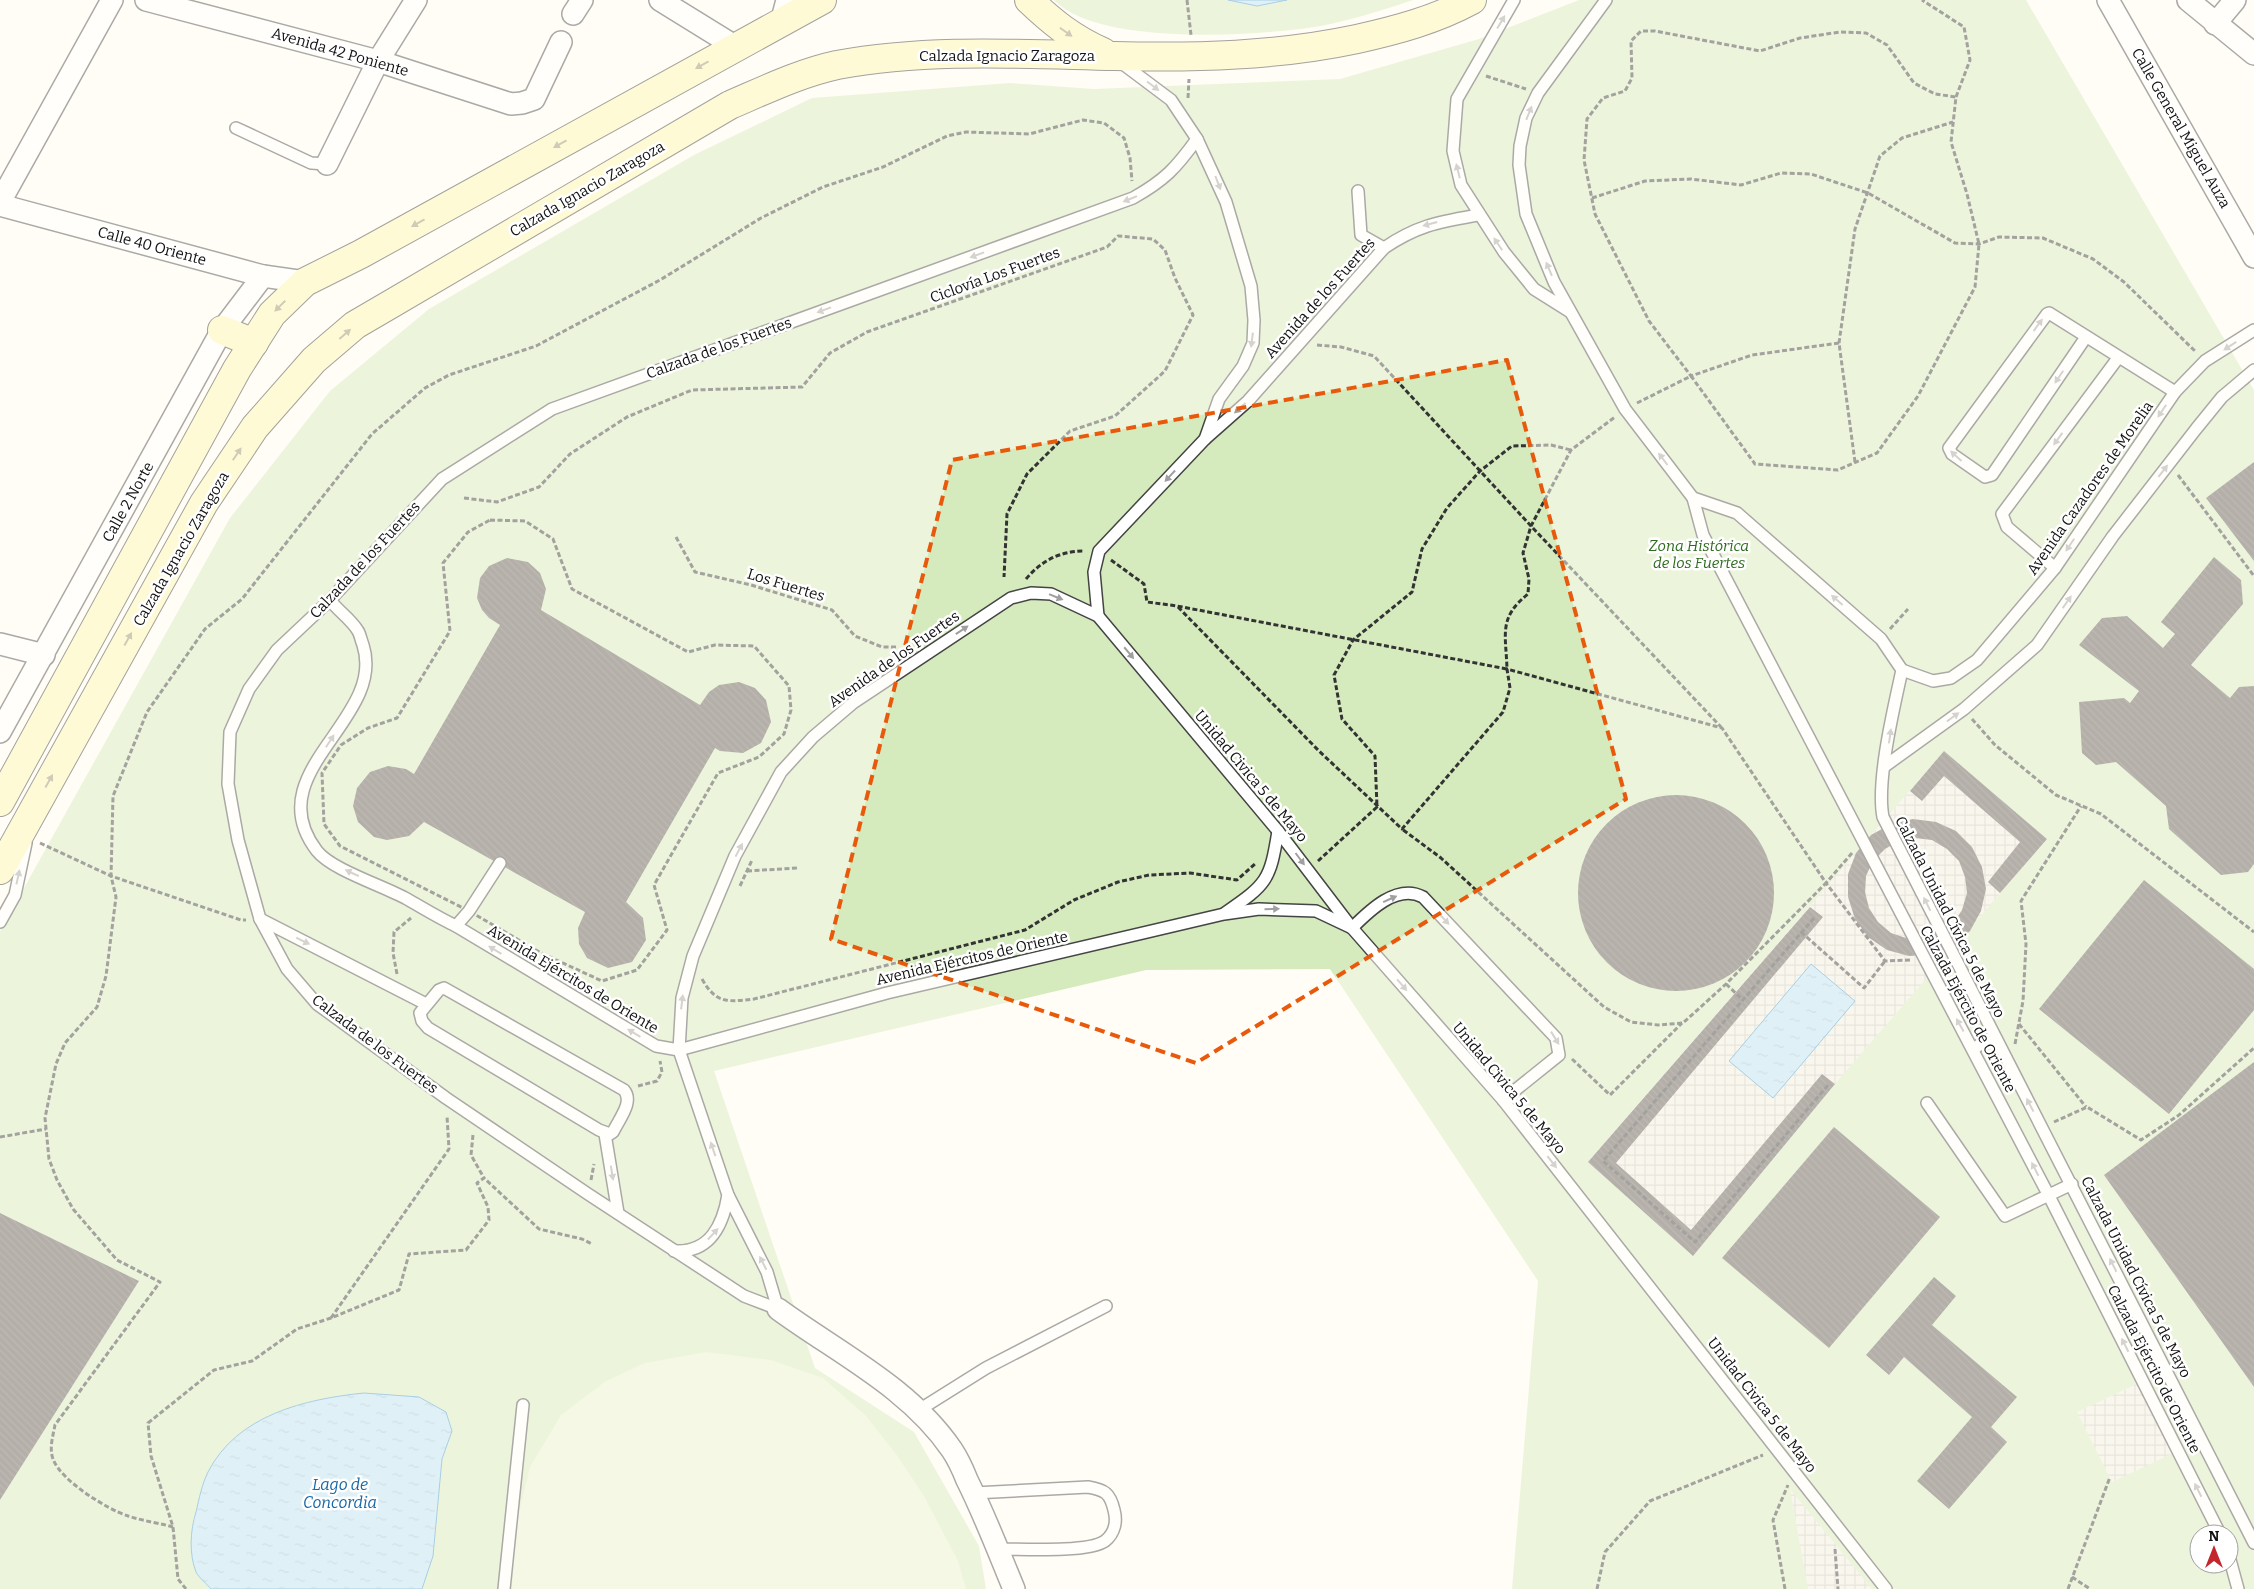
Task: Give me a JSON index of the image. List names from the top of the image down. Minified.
{"streets":{"main road":["Calzada Ignacio Zaragoza"],"street":["Avenida 42 Poniente","Calle General Miguel Auza","Calle 40 Oriente","Calzada de los Fuertes","Calle 2 Norte"],"lane":["Avenida de los Fuertes","Avenida Cazadores de Morelia","Unidad Civica 5 de Mayo","Calzada Unidad Cívica 5 de Mayo","Avenida Ejércitos de Oriente","Calzada Ejército de Oriente"],"path":["Ciclovía Los Fuertes","Los Fuertes"]},"crossings":[["Calle 40 Oriente","Calle 2 Norte"],["Avenida de los Fuertes","Calzada de los Fuertes"],["Avenida de los Fuertes","Unidad Civica 5 de Mayo"],["Avenida de los Fuertes","Avenida Ejércitos de Oriente"],["Calzada de los Fuertes","Avenida Ejércitos de Oriente"],["Avenida Cazadores de Morelia","Calzada Unidad Cívica 5 de Mayo"],["Unidad Civica 5 de Mayo","Avenida Ejércitos de Oriente"]],"one_way":["Calzada de los Fuertes","Unidad Civica 5 de Mayo","Calzada Unidad Cívica 5 de Mayo","Calzada Ejército de Oriente"],"water":["Lago de Concordia"],"parks":["Zona Histórica de los Fuertes"],"north":"top"}
